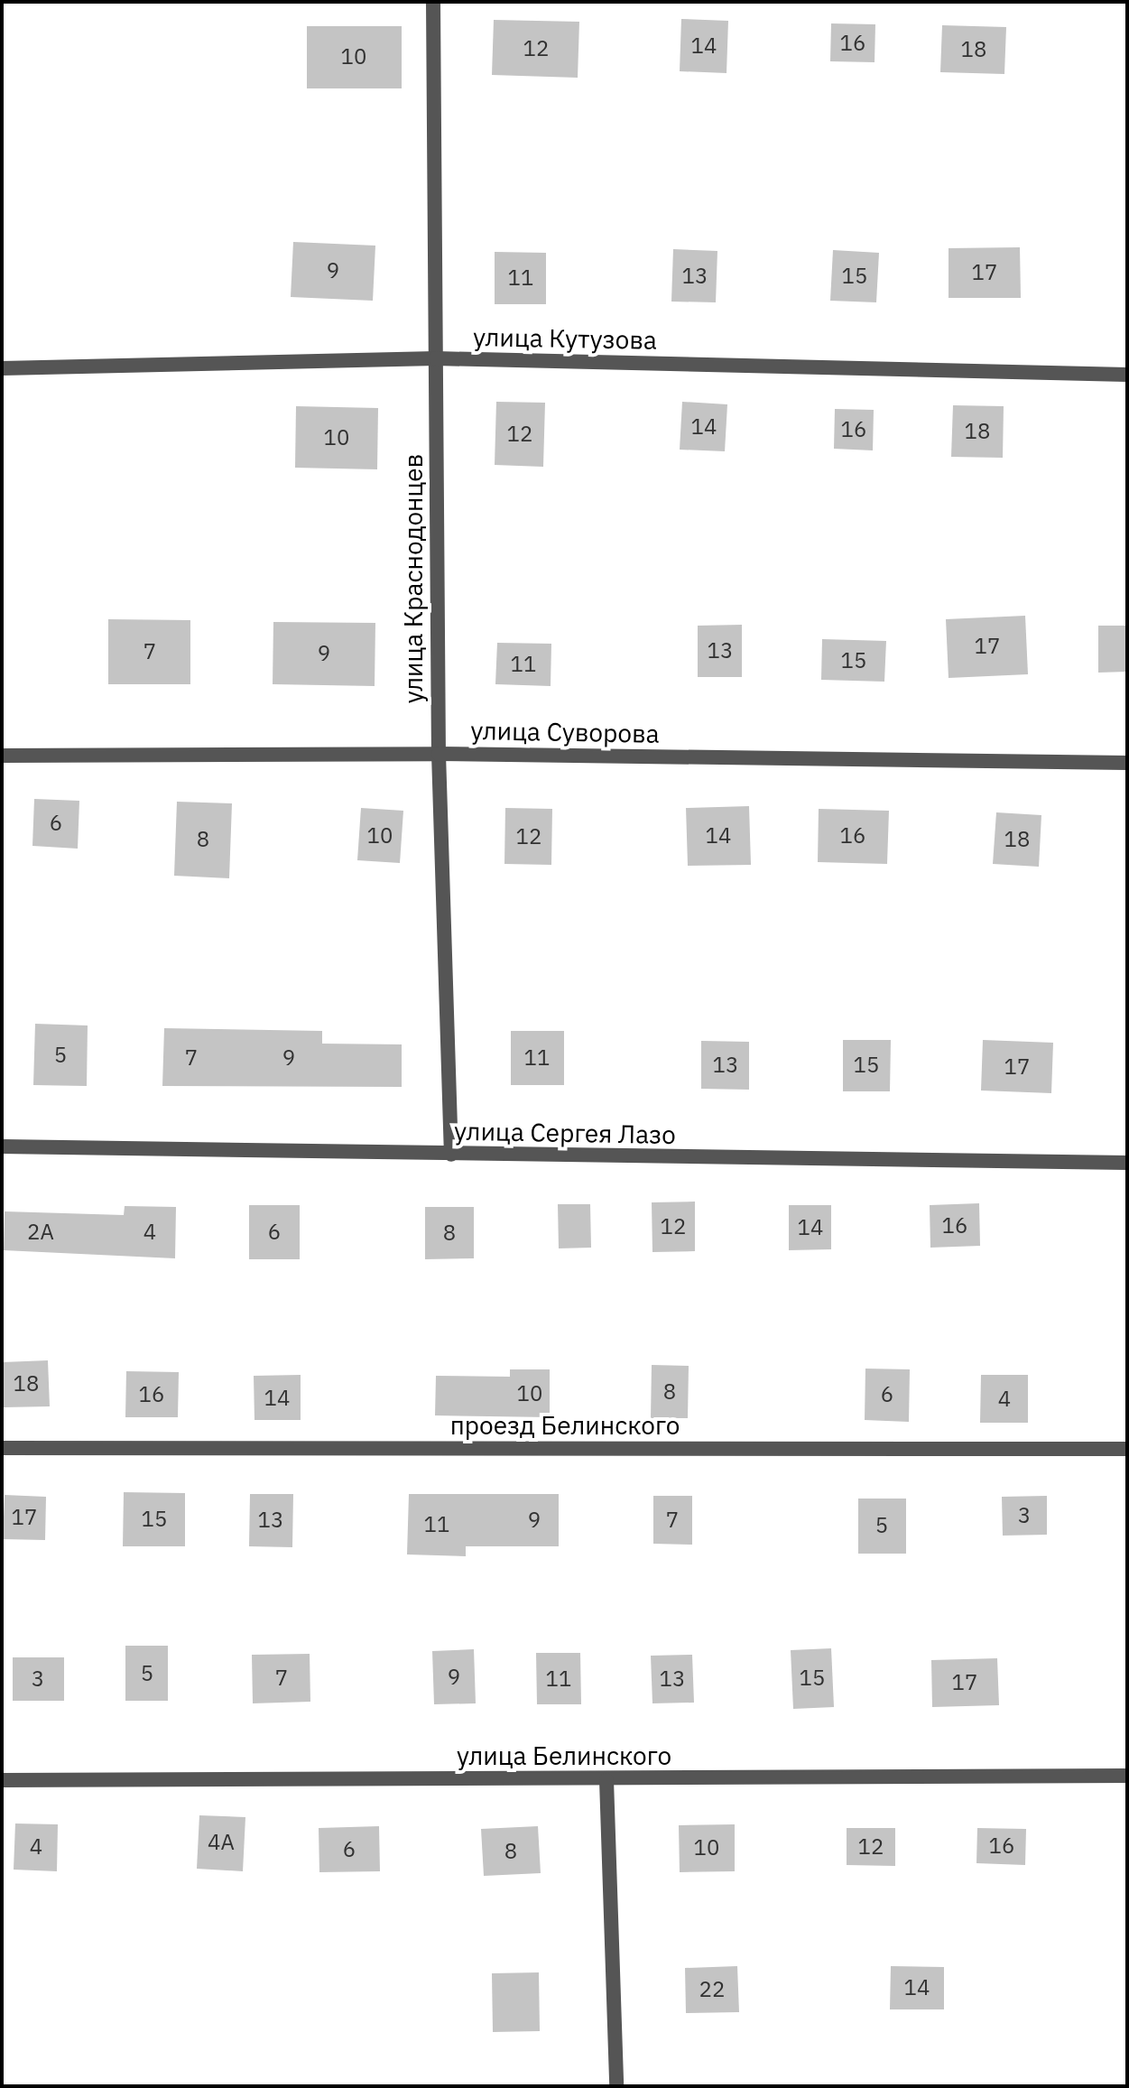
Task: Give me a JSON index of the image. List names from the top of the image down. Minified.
{"streets":{"street":["улица Кутузова","улица Краснодонцев","улица Суворова","улица Сергея Лазо","проезд Белинского","улица Белинского"]},"crossings":[["улица Кутузова","улица Краснодонцев"],["улица Краснодонцев","улица Суворова"],["улица Краснодонцев","улица Сергея Лазо"]],"house_numbers":["16","14","12","18","10","9","17","13","15","11","14","16","18","12","10","17","13","7","9","15","11","6","10","14","16","12","8","18","5","7","9","11","13","15","17","16","12","14","2А","4","6","8","18","8","10","16","6","14","4","3","17","15","13","9","7","11","5","5","9","7","15","3","11","13","17","4А","16","4","12","10","6","8","14","22"]}
